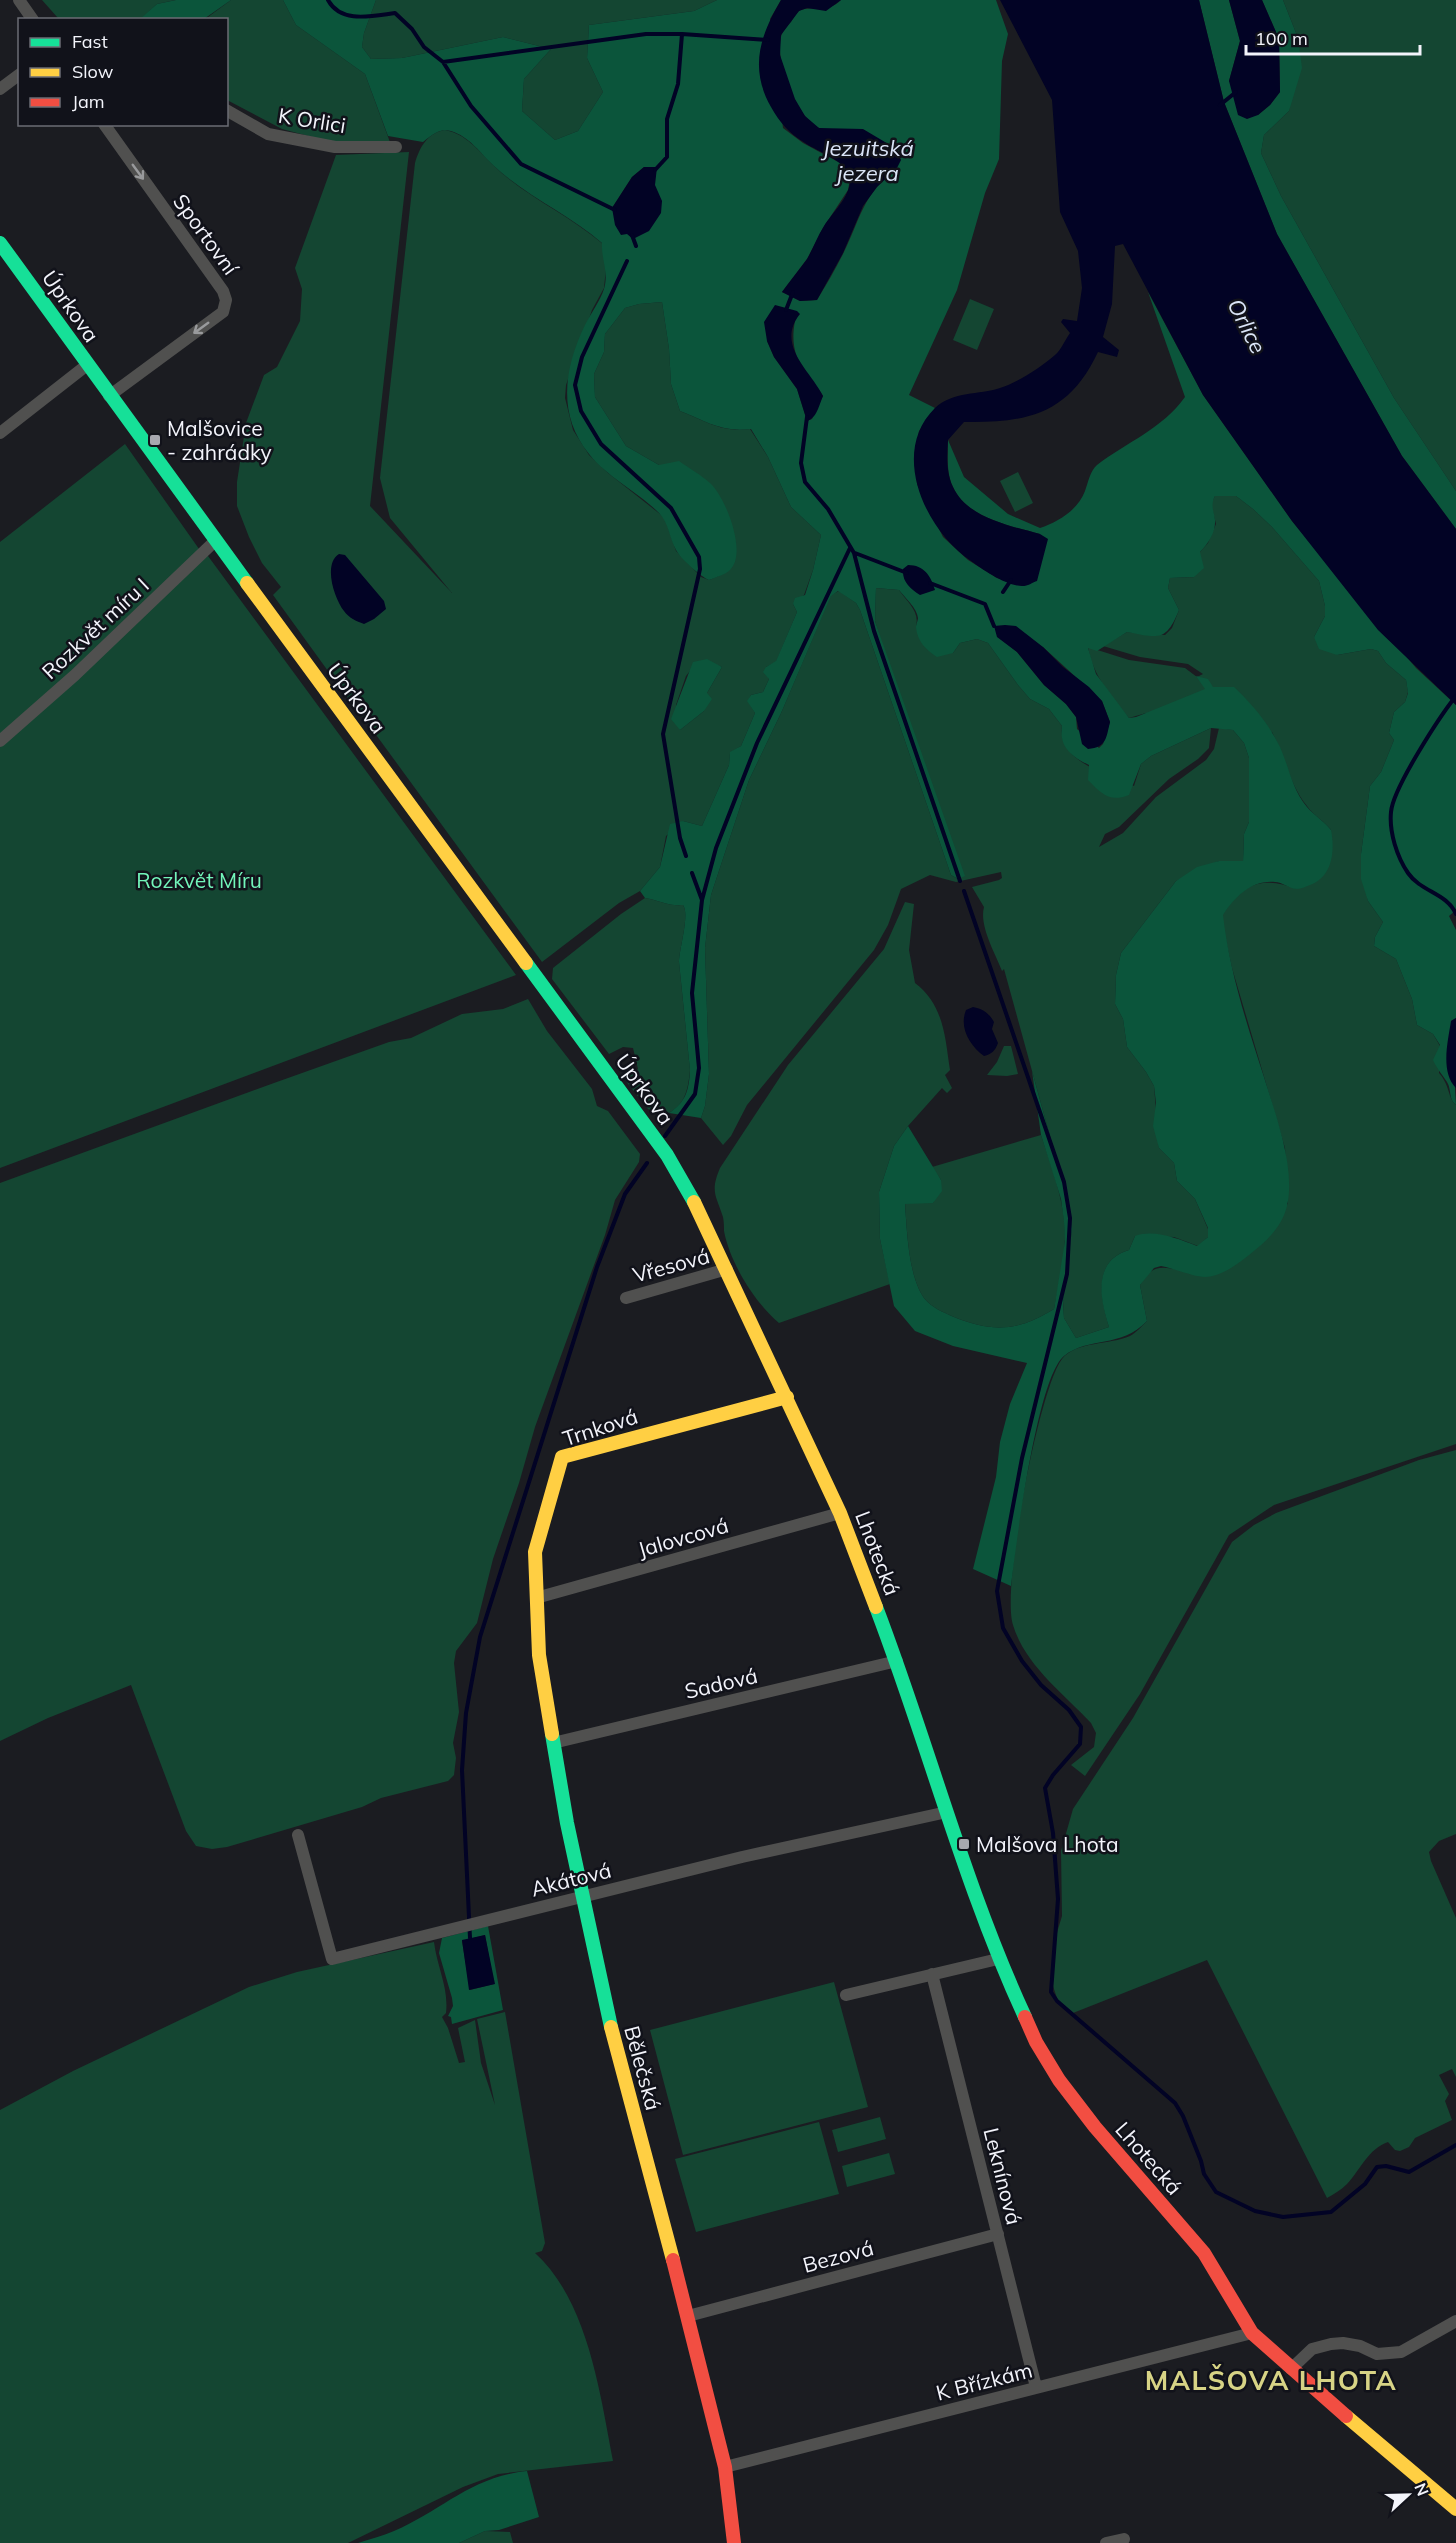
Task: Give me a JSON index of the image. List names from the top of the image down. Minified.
{"streets":{"street":["K Orlici","Sportovní","Úprkova","Rozkvět míru I","Vřesová","Trnková","Jalovcová","Lhotecká","Sadová","Akátová","Bělečská","Leknínová","Bezová","K Břízkám"]},"crossings":[["Sportovní","Úprkova"],["Úprkova","Rozkvět míru I"],["Úprkova","Lhotecká"],["Vřesová","Lhotecká"],["Trnková","Jalovcová"],["Trnková","Lhotecká"],["Trnková","Bělečská"],["Jalovcová","Lhotecká"],["Jalovcová","Bělečská"],["Lhotecká","Sadová"],["Lhotecká","Akátová"],["Lhotecká","K Břízkám"],["Sadová","Bělečská"],["Akátová","Bělečská"],["Bělečská","Bezová"],["Bělečská","K Břízkám"],["Leknínová","Bezová"],["Leknínová","K Břízkám"]],"districts":["MALŠOVA LHOTA"],"water":["Jezuitská jezera","Orlice"],"parks":["Rozkvět Míru"],"places":{"transit":["Malšovice - zahrádky","Malšova Lhota"]},"legend":["Fast","Slow","Jam"],"scale_bar":"100 m","north":"right"}
